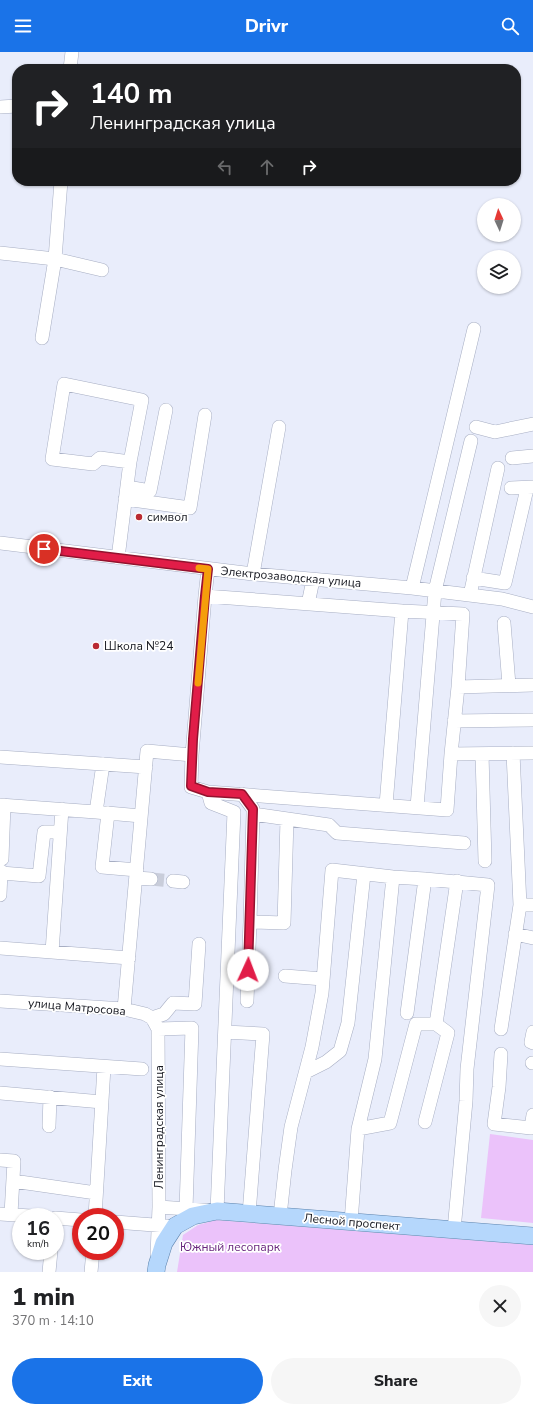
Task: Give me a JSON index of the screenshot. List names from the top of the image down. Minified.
{"streets":{"main road":["Ленинградская улица","Лесной проспект"],"street":["Электрозаводская улица","улица Матросова"]},"crossings":[["улица Матросова","Ленинградская улица"],["Ленинградская улица","Лесной проспект"]],"parks":["Южный лесопарк"],"places":["символ","Школа №24"],"north":"top","page":{"header":"Drivr","turn":["140 m","Ленинградская улица"],"speed":"16 km/h","limit":"20","heading":["1 min","370 m · 14:10"],"buttons":["Exit","Share"]}}
